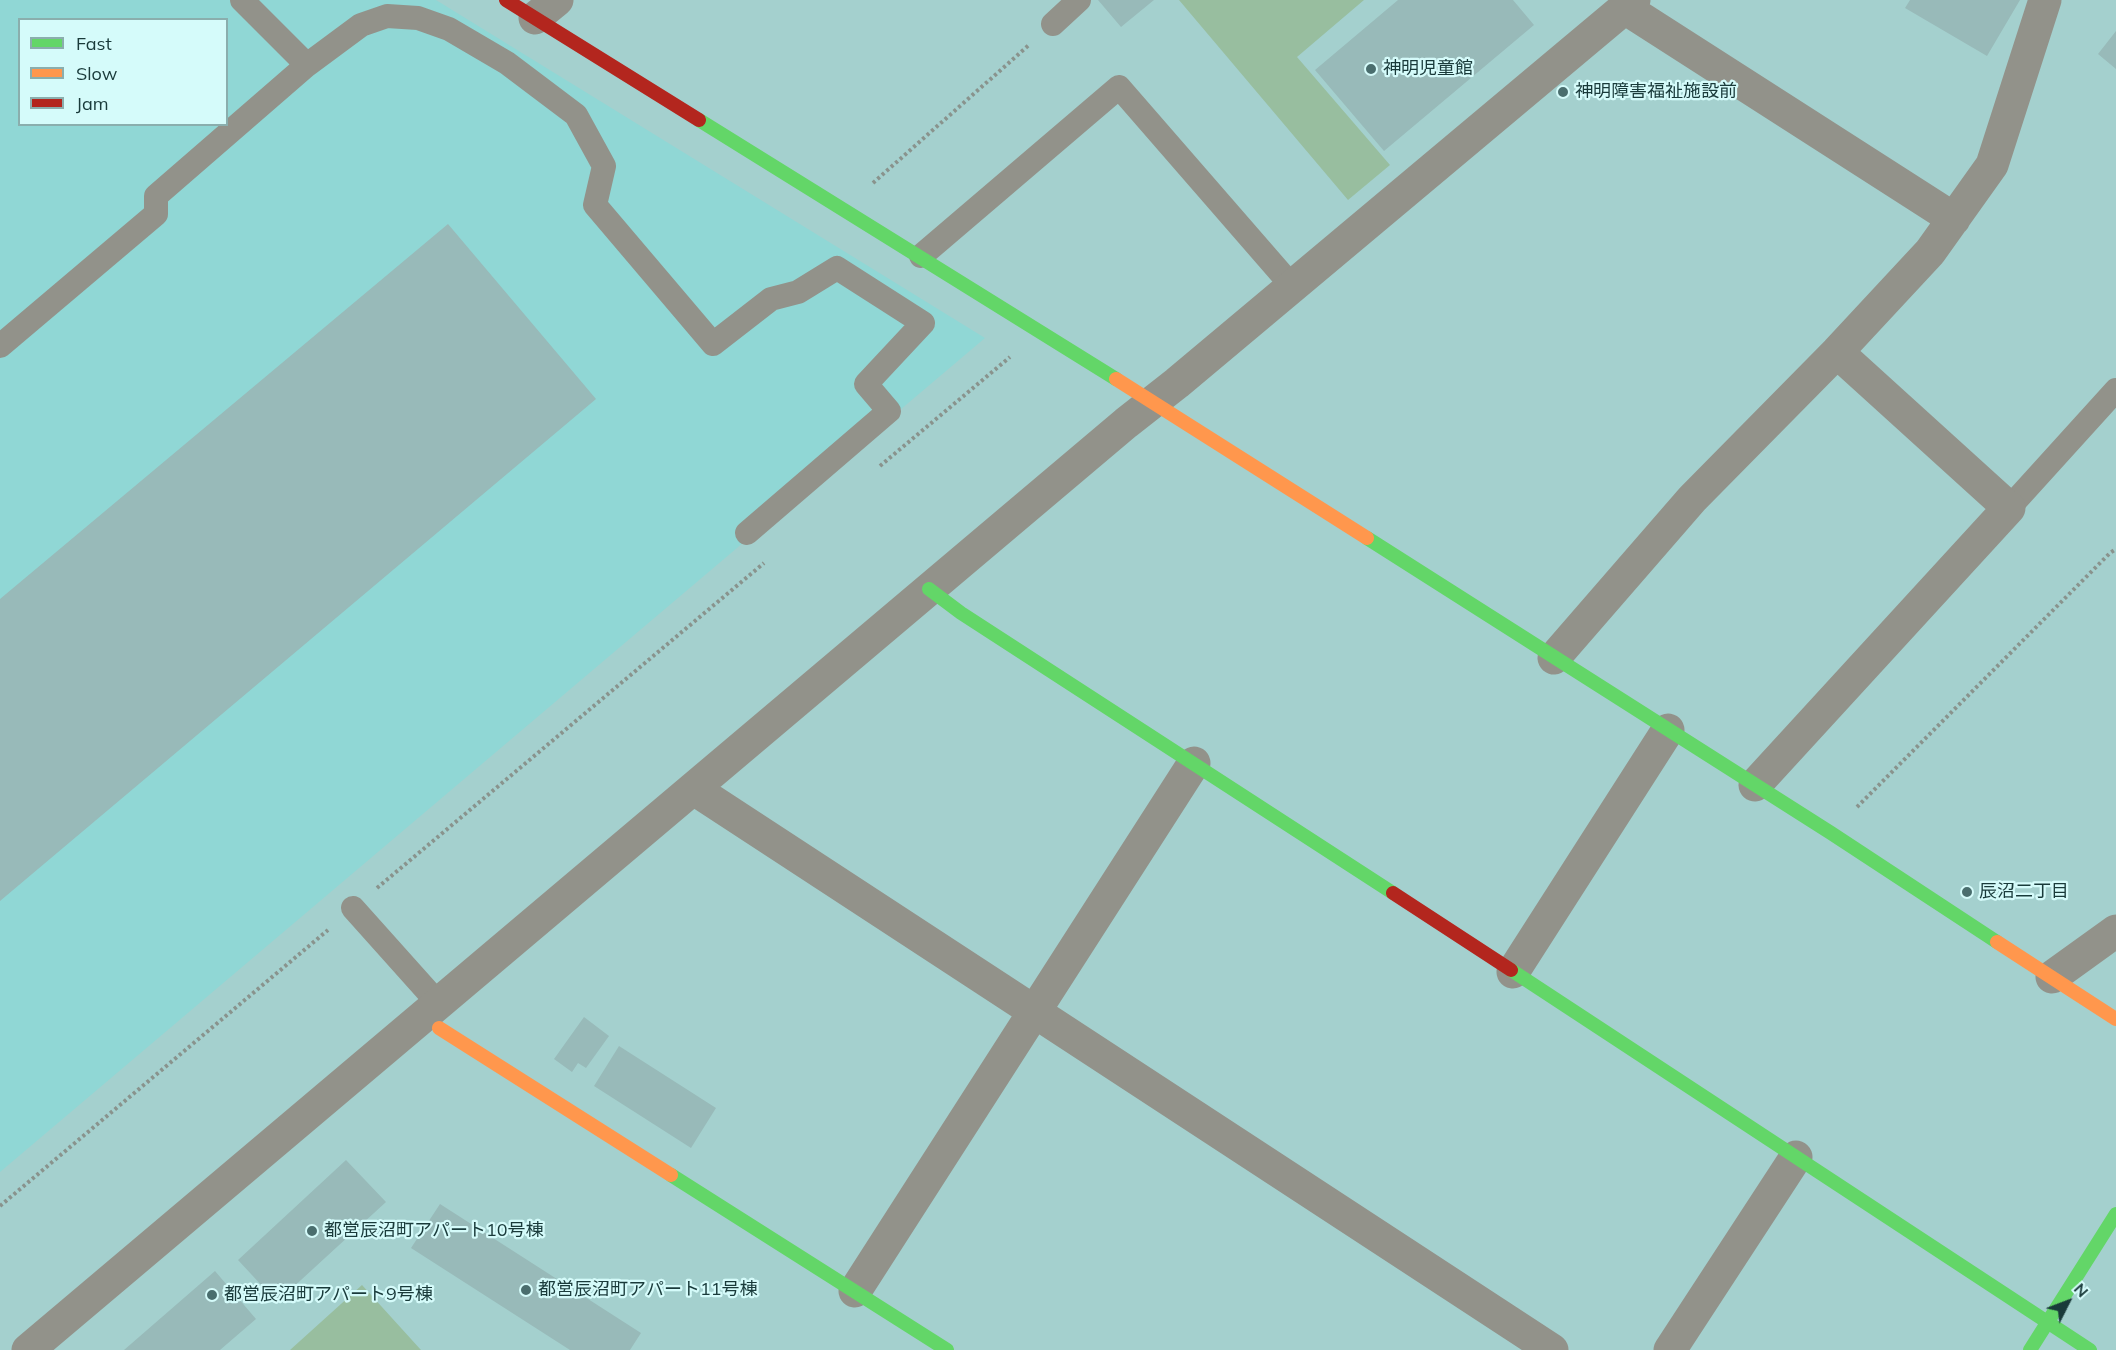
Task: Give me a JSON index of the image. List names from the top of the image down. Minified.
{"places":["神明児童館","神明障害福祉施設前","辰沼二丁目","都営辰沼町アパート10号棟","都営辰沼町アパート11号棟","都営辰沼町アパート9号棟"],"legend":["Fast","Slow","Jam"],"north":"top right"}
